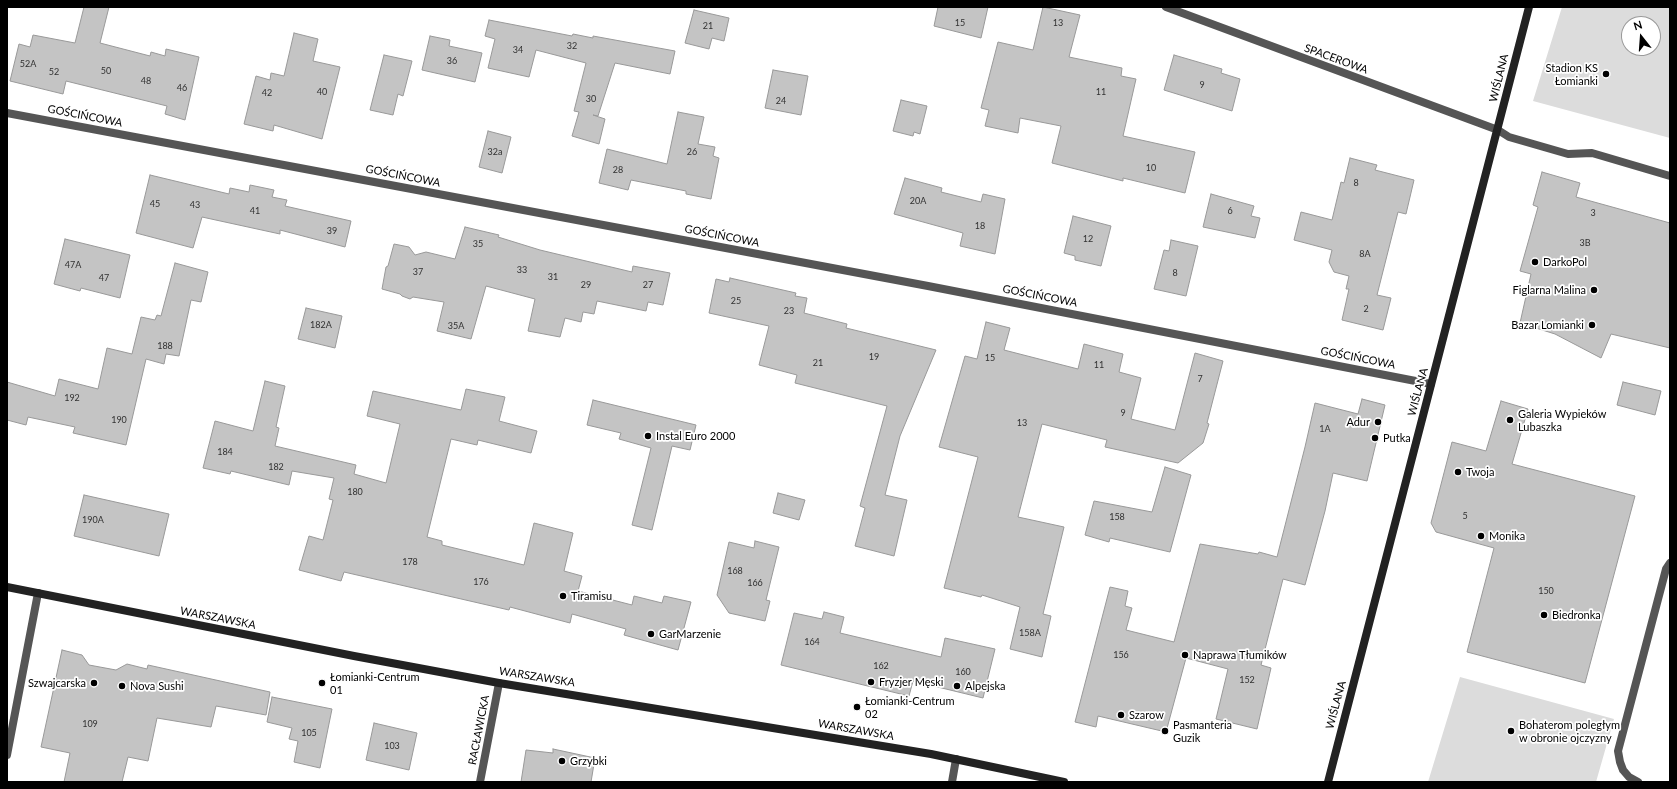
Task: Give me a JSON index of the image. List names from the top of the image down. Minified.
{"streets":{"street":["SPACEROWA","WIŚLANA","GOŚCIŃCOWA","WARSZAWSKA","RACŁAWICKA"]},"crossings":[["SPACEROWA","WIŚLANA"],["WIŚLANA","GOŚCIŃCOWA"],["WARSZAWSKA","RACŁAWICKA"]],"places":["Stadion KS Łomianki","DarkoPol","Figlarna Malina","Bazar Lomianki","Galeria Wypieków Lubaszka","Adur","Instal Euro 2000","Putka","Twoja","Monika","Tiramisu","Biedronka","GarMarzenie","Naprawa Tłumików","Fryzjer Męski","Szwajcarska","Łomianki-Centrum 01","Nova Sushi","Alpejska","Łomianki-Centrum 02","Szarow","Pasmanteria Guzik","Bohaterom poległym w obronie ojczyzny","Grzybki"],"house_numbers":["15","13","21","32","34","36","52A","50","52","48","9","46","40","11","42","30","24","32a","26","10","28","8","20A","45","43","41","6","3","18","39","12","3B","35","8A","47A","33","37","8","31","47","29","27","25","2","23","182A","35A","188","19","15","21","11","7","192","9","190","13","1A","184","182","180","5","158","190A","178","168","176","166","150","158A","164","156","162","160","152","109","105","103"],"north":"top"}
